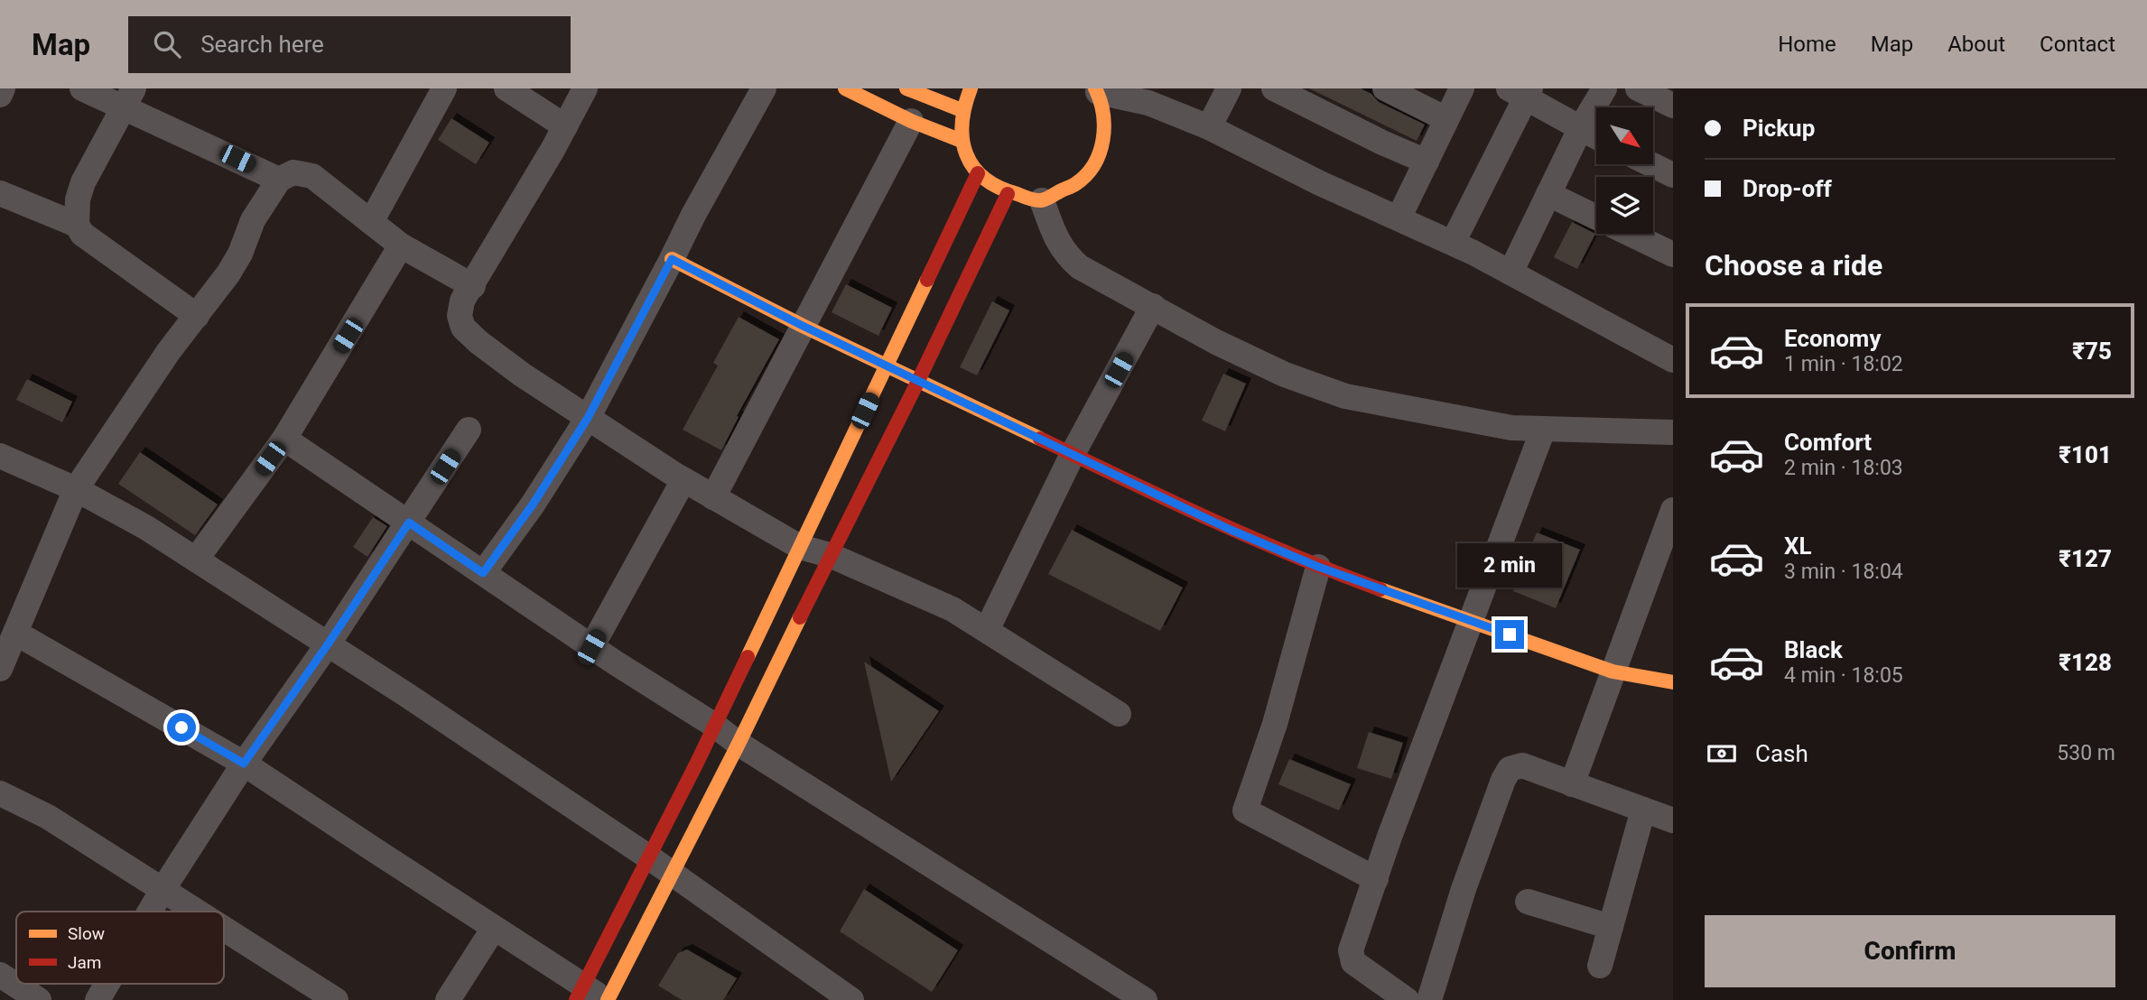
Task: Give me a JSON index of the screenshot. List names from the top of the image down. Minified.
{"legend":["Slow","Jam"],"north":"bottom right","page":{"header":"Map","search":"Search here","nav":["Home","Map","About","Contact"],"banner":["Pickup","Drop-off"],"heading":"Choose a ride","list":[{"name":"Economy","note":"1 min · 18:02","value":"₹75"},{"name":"Comfort","note":"2 min · 18:03","value":"₹101"},{"name":"XL","note":"3 min · 18:04","value":"₹127"},{"name":"Black","note":"4 min · 18:05","value":"₹128"}],"bubble":"2 min","pay":["Cash","530 m"],"buttons":"Confirm"}}
